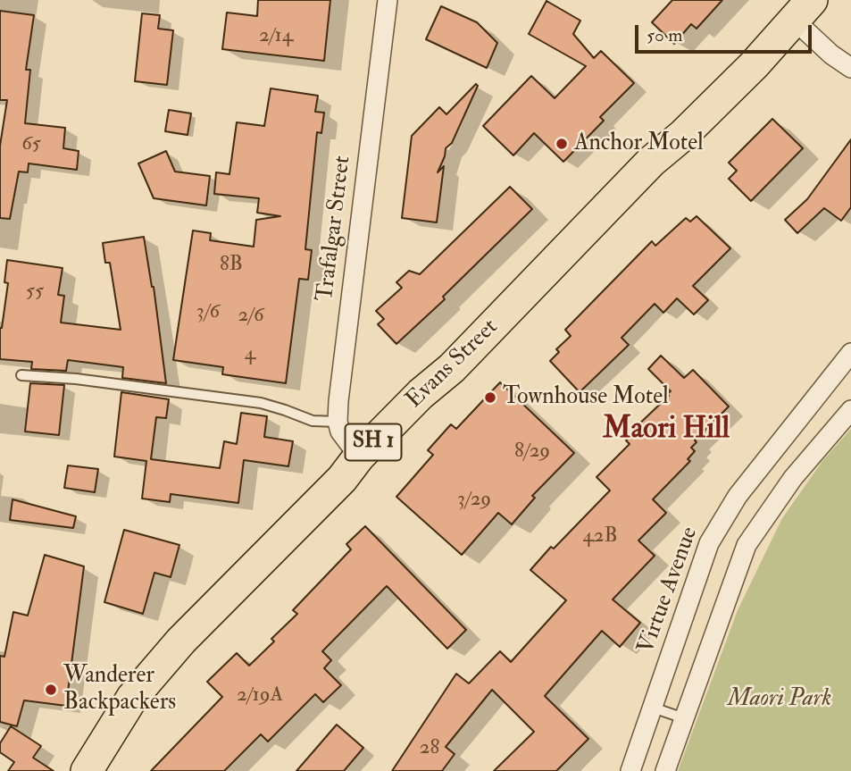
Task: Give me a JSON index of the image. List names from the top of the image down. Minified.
{"streets":{"highway":["Evans Street","SH 1"],"street":["Trafalgar Street","Virtue Avenue"]},"districts":["Maori Hill"],"parks":["Maori Park"],"places":["Anchor Motel","Townhouse Motel","Wanderer Backpackers"],"house_numbers":["2/14","65","8B","55","3/6","2/6","4","8/29","3/29","42B","2/19A","28"],"scale_bar":"50 m"}
